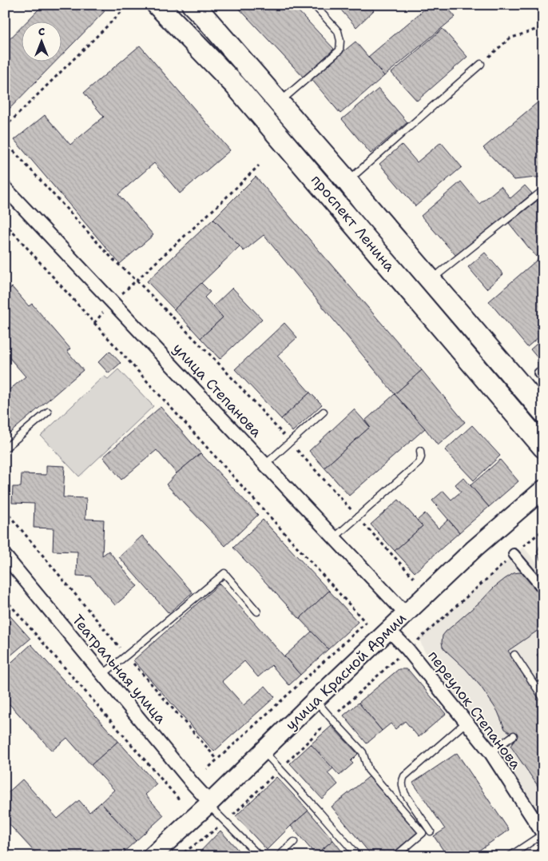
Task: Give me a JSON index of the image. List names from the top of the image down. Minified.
{"streets":{"highway":["проспект Ленина"],"main road":["улица Красной Армии"],"street":["улица Степанова","Театральная улица","переулок Степанова"]},"crossings":[["улица Степанова","улица Красной Армии"],["Театральная улица","улица Красной Армии"],["улица Красной Армии","переулок Степанова"]],"north":"top"}
